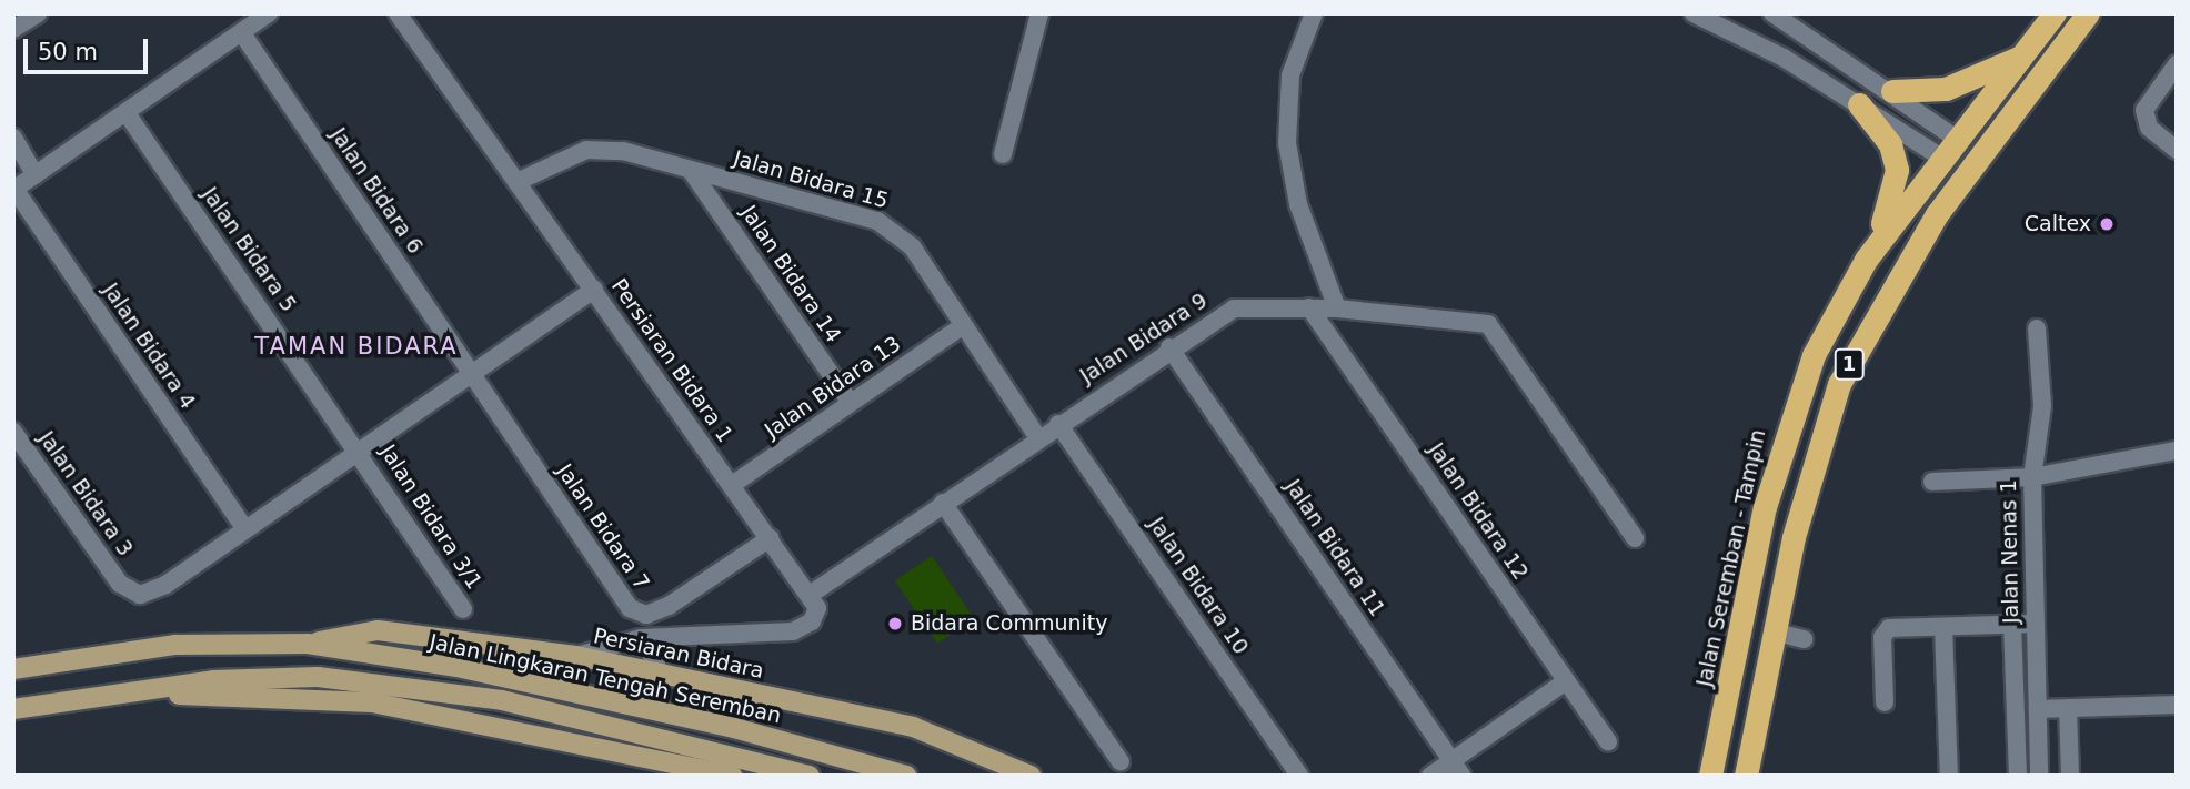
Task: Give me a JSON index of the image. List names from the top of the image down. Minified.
{"streets":{"highway":["1","Jalan Seremban - Tampin"],"main road":["Persiaran Bidara","Jalan Lingkaran Tengah Seremban"],"street":["Jalan Bidara 15","Jalan Bidara 6","Jalan Bidara 5","Jalan Bidara 14","Jalan Bidara 9","Jalan Bidara 4","Persiaran Bidara 1","Jalan Bidara 13","Jalan Bidara 3","Jalan Bidara 12","Jalan Bidara 3/1","Jalan Bidara 7","Jalan Bidara 11","Jalan Nenas 1","Jalan Bidara 10"]},"crossings":[["Jalan Bidara 15","Jalan Bidara 14"],["Jalan Bidara 15","Jalan Bidara 9"],["Jalan Bidara 15","Persiaran Bidara 1"],["Jalan Bidara 15","Jalan Bidara 13"],["Jalan Bidara 6","Jalan Bidara 7"],["Jalan Bidara 5","Jalan Bidara 3/1"],["Jalan Bidara 14","Jalan Bidara 13"],["Jalan Bidara 9","Persiaran Bidara 1"],["Jalan Bidara 9","Jalan Bidara 12"],["Jalan Bidara 9","Jalan Bidara 11"],["Jalan Bidara 9","Jalan Bidara 10"],["Jalan Bidara 4","Jalan Bidara 3"],["Persiaran Bidara 1","Jalan Bidara 13"],["Persiaran Bidara 1","Jalan Bidara 7"],["Persiaran Bidara","Jalan Lingkaran Tengah Seremban"]],"districts":["TAMAN BIDARA"],"places":["Caltex","Bidara Community"],"scale_bar":"50 m"}
